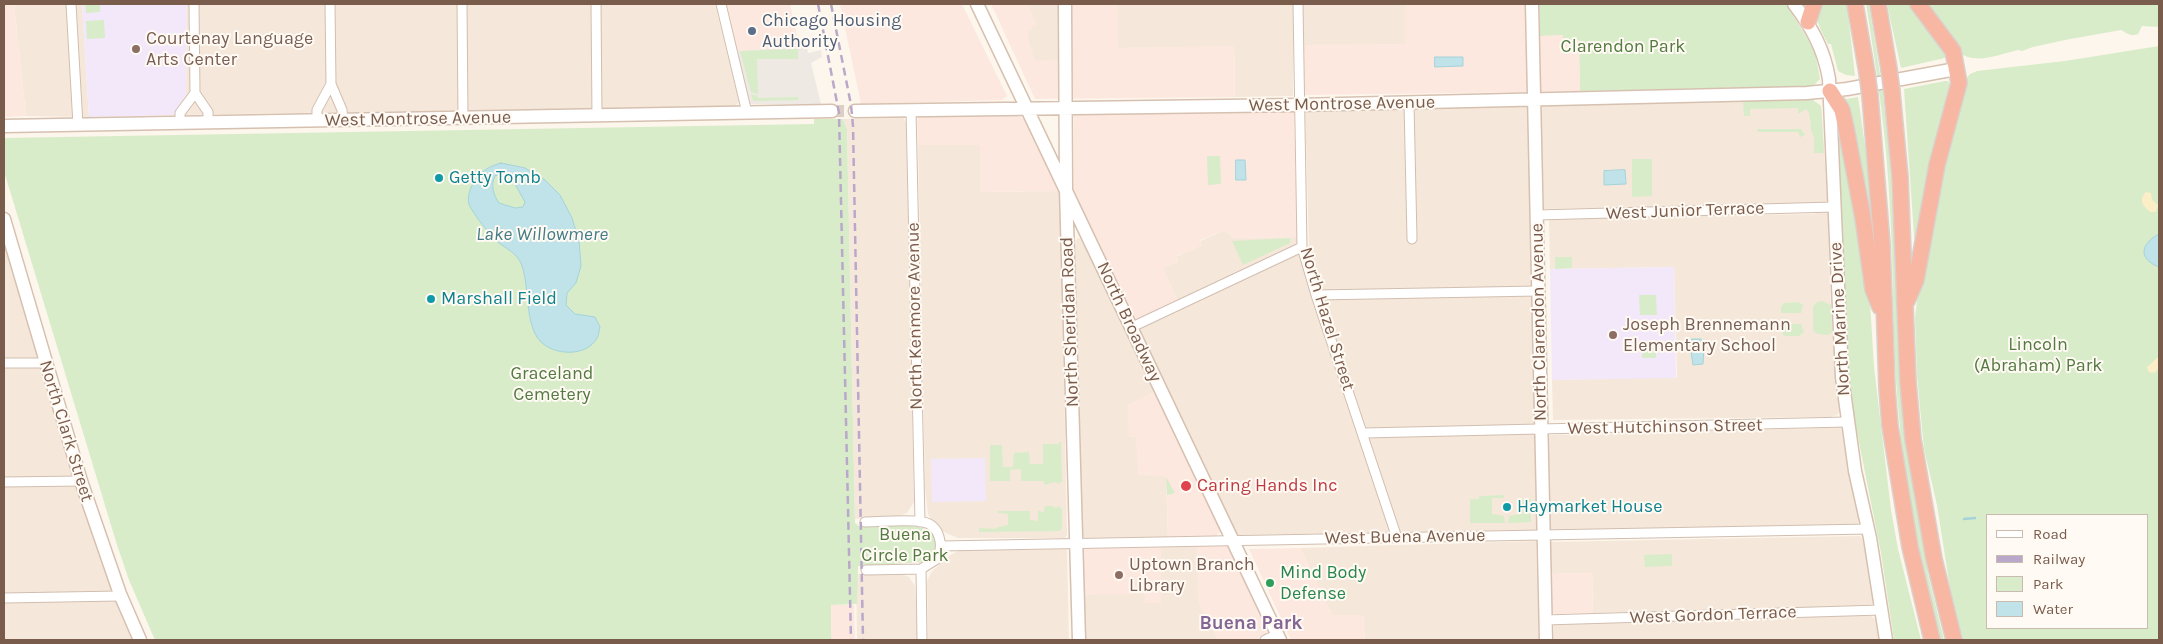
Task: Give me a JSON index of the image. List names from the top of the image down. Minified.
{"streets":{"main road":["West Montrose Avenue","North Marine Drive","North Sheridan Road","North Broadway","North Clarendon Avenue","North Clark Street"],"street":["West Junior Terrace","North Kenmore Avenue","North Hazel Street","West Hutchinson Street","West Buena Avenue","West Gordon Terrace"]},"crossings":[["West Montrose Avenue","North Kenmore Avenue"],["West Montrose Avenue","North Hazel Street"],["West Montrose Avenue","North Marine Drive"],["West Montrose Avenue","North Sheridan Road"],["West Montrose Avenue","North Broadway"],["West Montrose Avenue","North Clarendon Avenue"],["West Junior Terrace","North Marine Drive"],["West Junior Terrace","North Clarendon Avenue"],["North Hazel Street","West Hutchinson Street"],["North Hazel Street","West Buena Avenue"],["North Marine Drive","West Hutchinson Street"],["North Marine Drive","West Buena Avenue"],["North Marine Drive","West Gordon Terrace"],["North Sheridan Road","North Broadway"],["North Sheridan Road","West Buena Avenue"],["North Broadway","West Buena Avenue"],["North Clarendon Avenue","West Hutchinson Street"],["North Clarendon Avenue","West Buena Avenue"],["North Clarendon Avenue","West Gordon Terrace"]],"districts":["Buena Park"],"water":["Lake Willowmere"],"parks":["Clarendon Park","Lincoln (Abraham) Park","Graceland Cemetery","Buena Circle Park"],"places":["Chicago Housing Authority","Courtenay Language Arts Center","Getty Tomb","Marshall Field","Joseph Brennemann Elementary School","Caring Hands Inc","Haymarket House","Uptown Branch Library","Mind Body Defense"],"legend":["Road","Railway","Park","Water"]}
